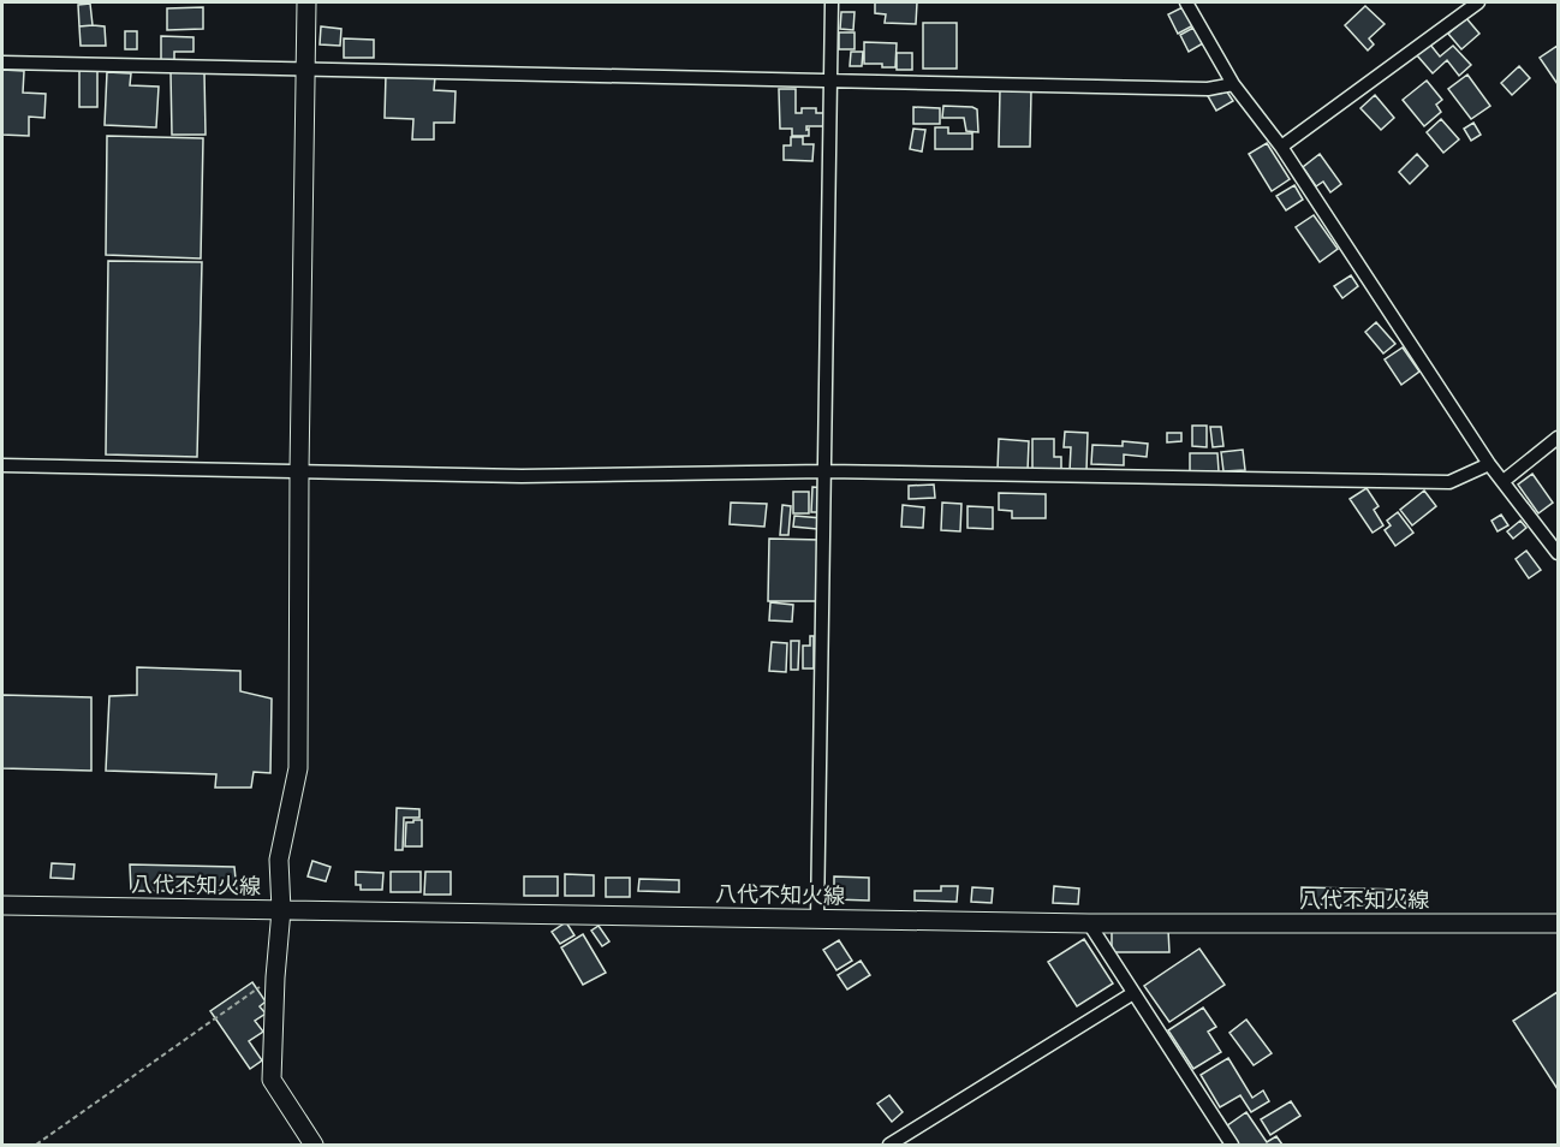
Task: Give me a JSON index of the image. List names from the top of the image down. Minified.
{"streets":{"main road":["八代不知火線"]}}
